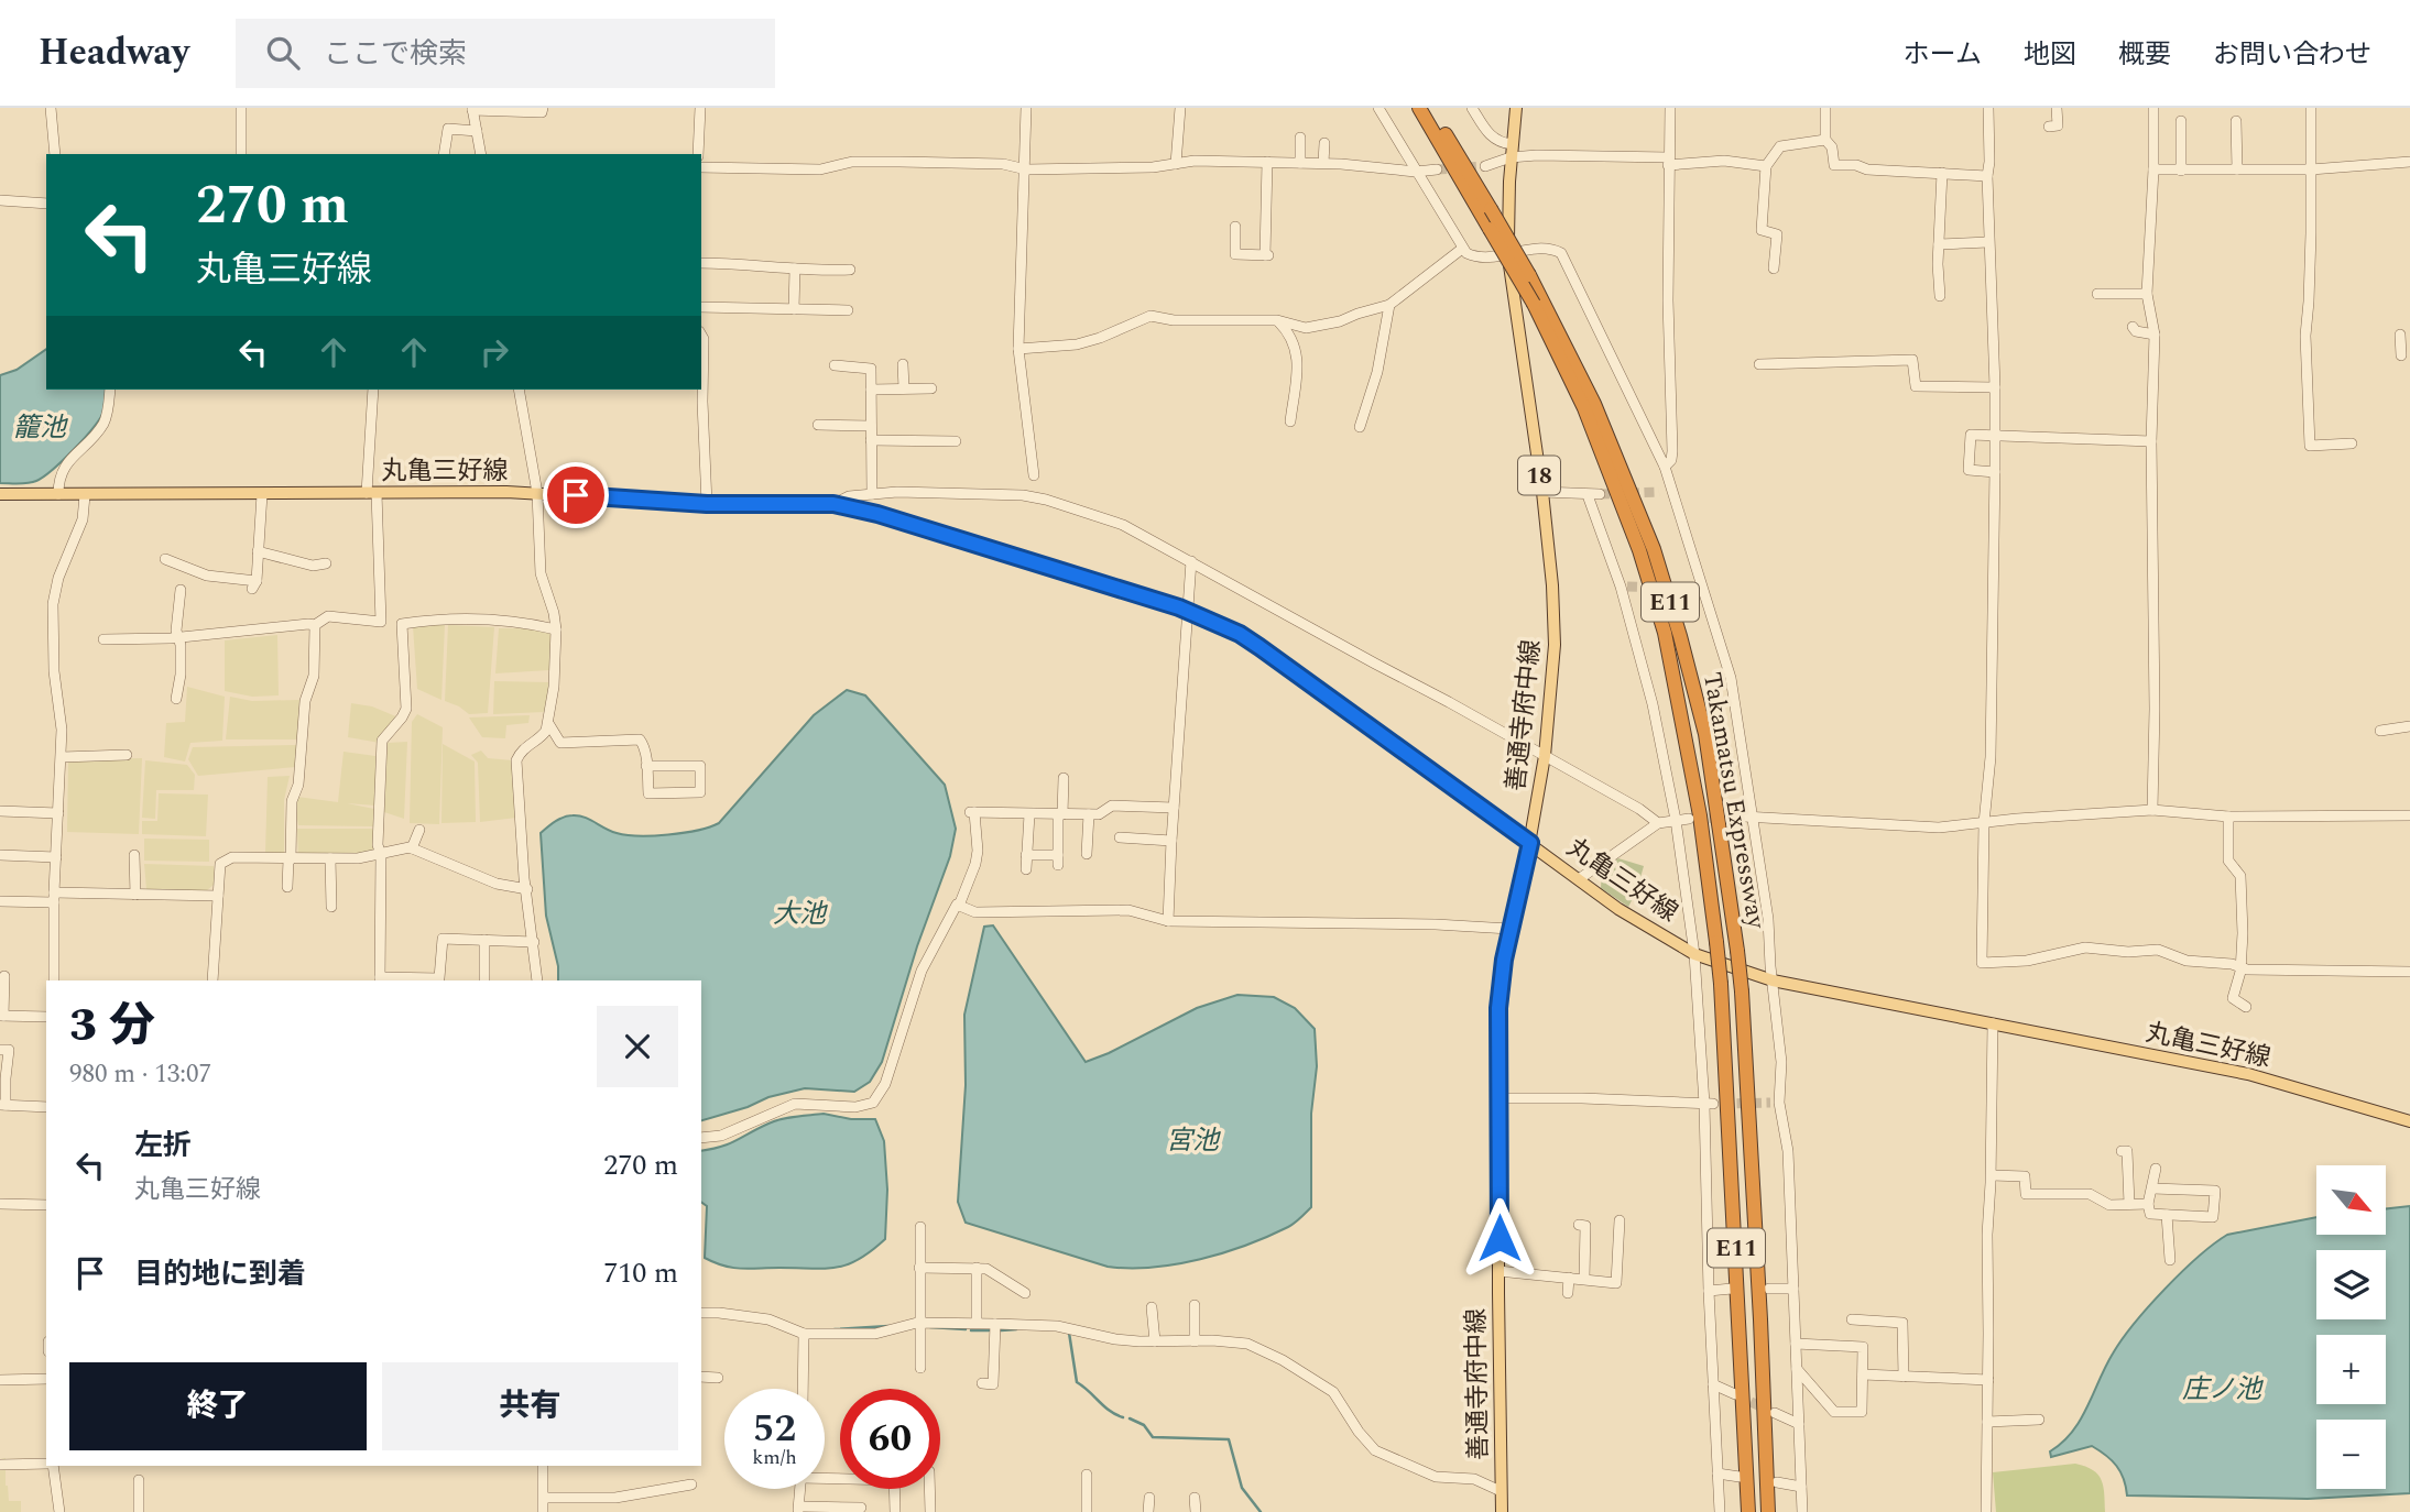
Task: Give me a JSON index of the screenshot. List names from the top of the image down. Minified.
{"streets":{"highway":["E11","Takamatsu Expressway"],"main road":["丸亀三好線","18","善通寺府中線"]},"crossings":[["丸亀三好線","善通寺府中線"]],"water":["籠池","大池","宮池","庄ノ池"],"north":"bottom right","page":{"header":"Headway","search":"ここで検索","nav":["ホーム","地図","概要","お問い合わせ"],"turn":["270 m","丸亀三好線"],"heading":["3 分","980 m · 13:07"],"list":[{"name":"左折","note":"丸亀三好線","value":"270 m"},{"name":"目的地に到着","value":"710 m"}],"map_buttons":["+","−"],"buttons":["終了","共有"],"speed":"52 km/h","limit":"60"}}
